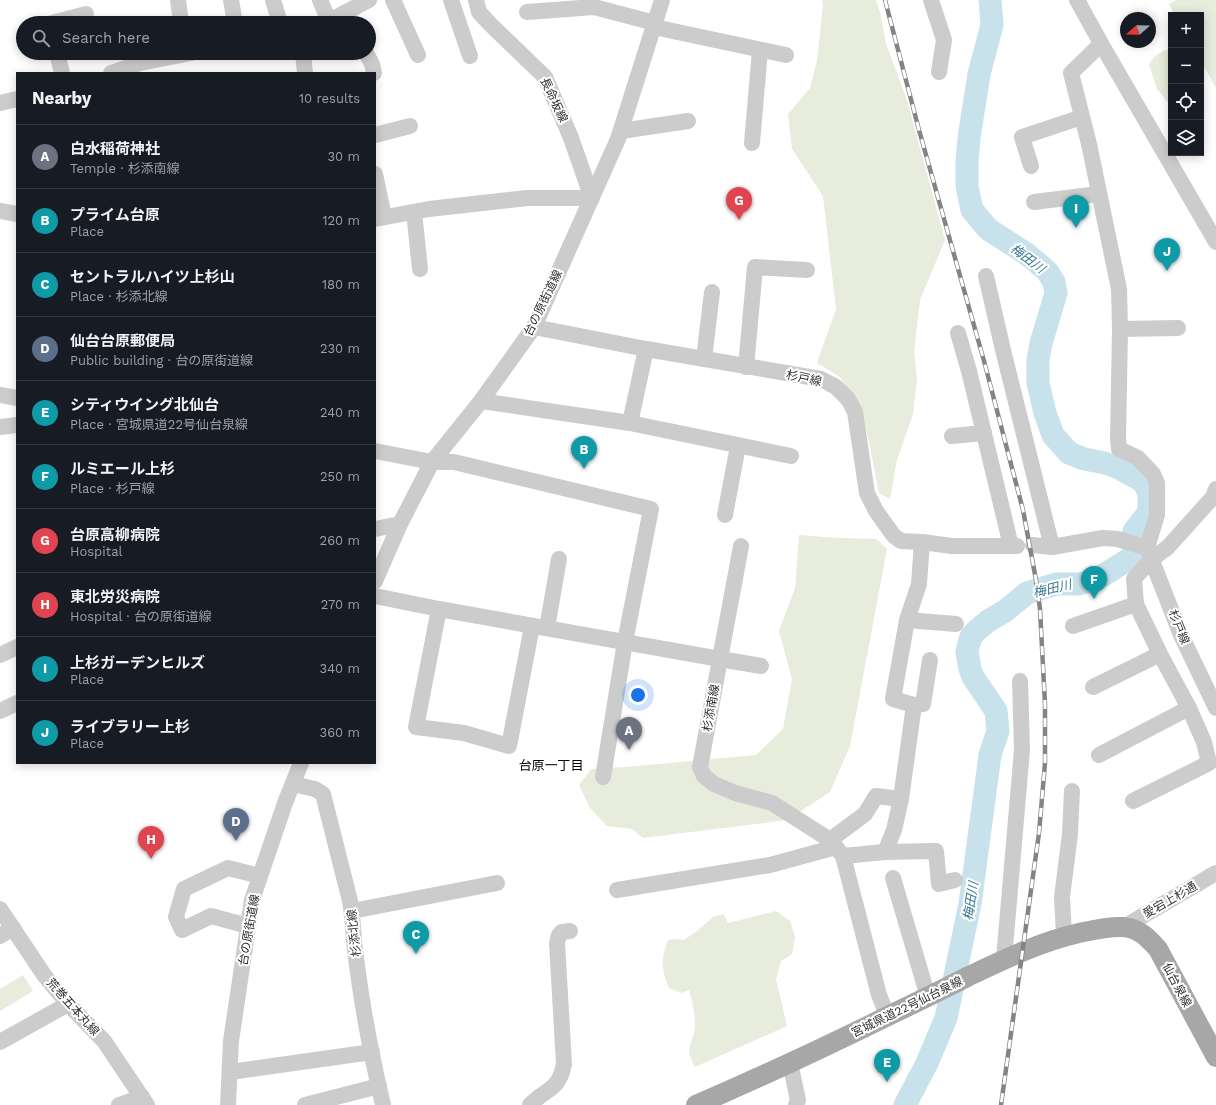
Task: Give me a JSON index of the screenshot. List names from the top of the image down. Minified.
{"streets":{"main road":["仙台泉線","宮城県道22号仙台泉線"],"street":["長命坂線","台の原街道線","杉戸線","杉添南線","愛宕上杉通","杉添北線","荒巻五本丸線"]},"crossings":[["長命坂線","台の原街道線"],["台の原街道線","杉戸線"],["台の原街道線","杉添北線"],["愛宕上杉通","仙台泉線"],["愛宕上杉通","宮城県道22号仙台泉線"],["仙台泉線","宮城県道22号仙台泉線"]],"districts":["台原一丁目"],"water":["梅田川"],"north":"left","page":{"map_buttons":["+","−"],"search":"Search here","heading":["Nearby","10 results"],"list":[{"mark":"A","name":"白水稲荷神社","note":"Temple · 杉添南線","value":"30 m"},{"mark":"B","name":"プライム台原","note":"Place","value":"120 m"},{"mark":"C","name":"セントラルハイツ上杉山","note":"Place · 杉添北線","value":"180 m"},{"mark":"D","name":"仙台台原郵便局","note":"Public building · 台の原街道線","value":"230 m"},{"mark":"E","name":"シティウイング北仙台","note":"Place · 宮城県道22号仙台泉線","value":"240 m"},{"mark":"F","name":"ルミエール上杉","note":"Place · 杉戸線","value":"250 m"},{"mark":"G","name":"台原高柳病院","note":"Hospital","value":"260 m"},{"mark":"H","name":"東北労災病院","note":"Hospital · 台の原街道線","value":"270 m"},{"mark":"I","name":"上杉ガーデンヒルズ","note":"Place","value":"340 m"},{"mark":"J","name":"ライブラリー上杉","note":"Place","value":"360 m"}],"pins":["G","I","J","B","F","A","D","H","C","E"]}}
